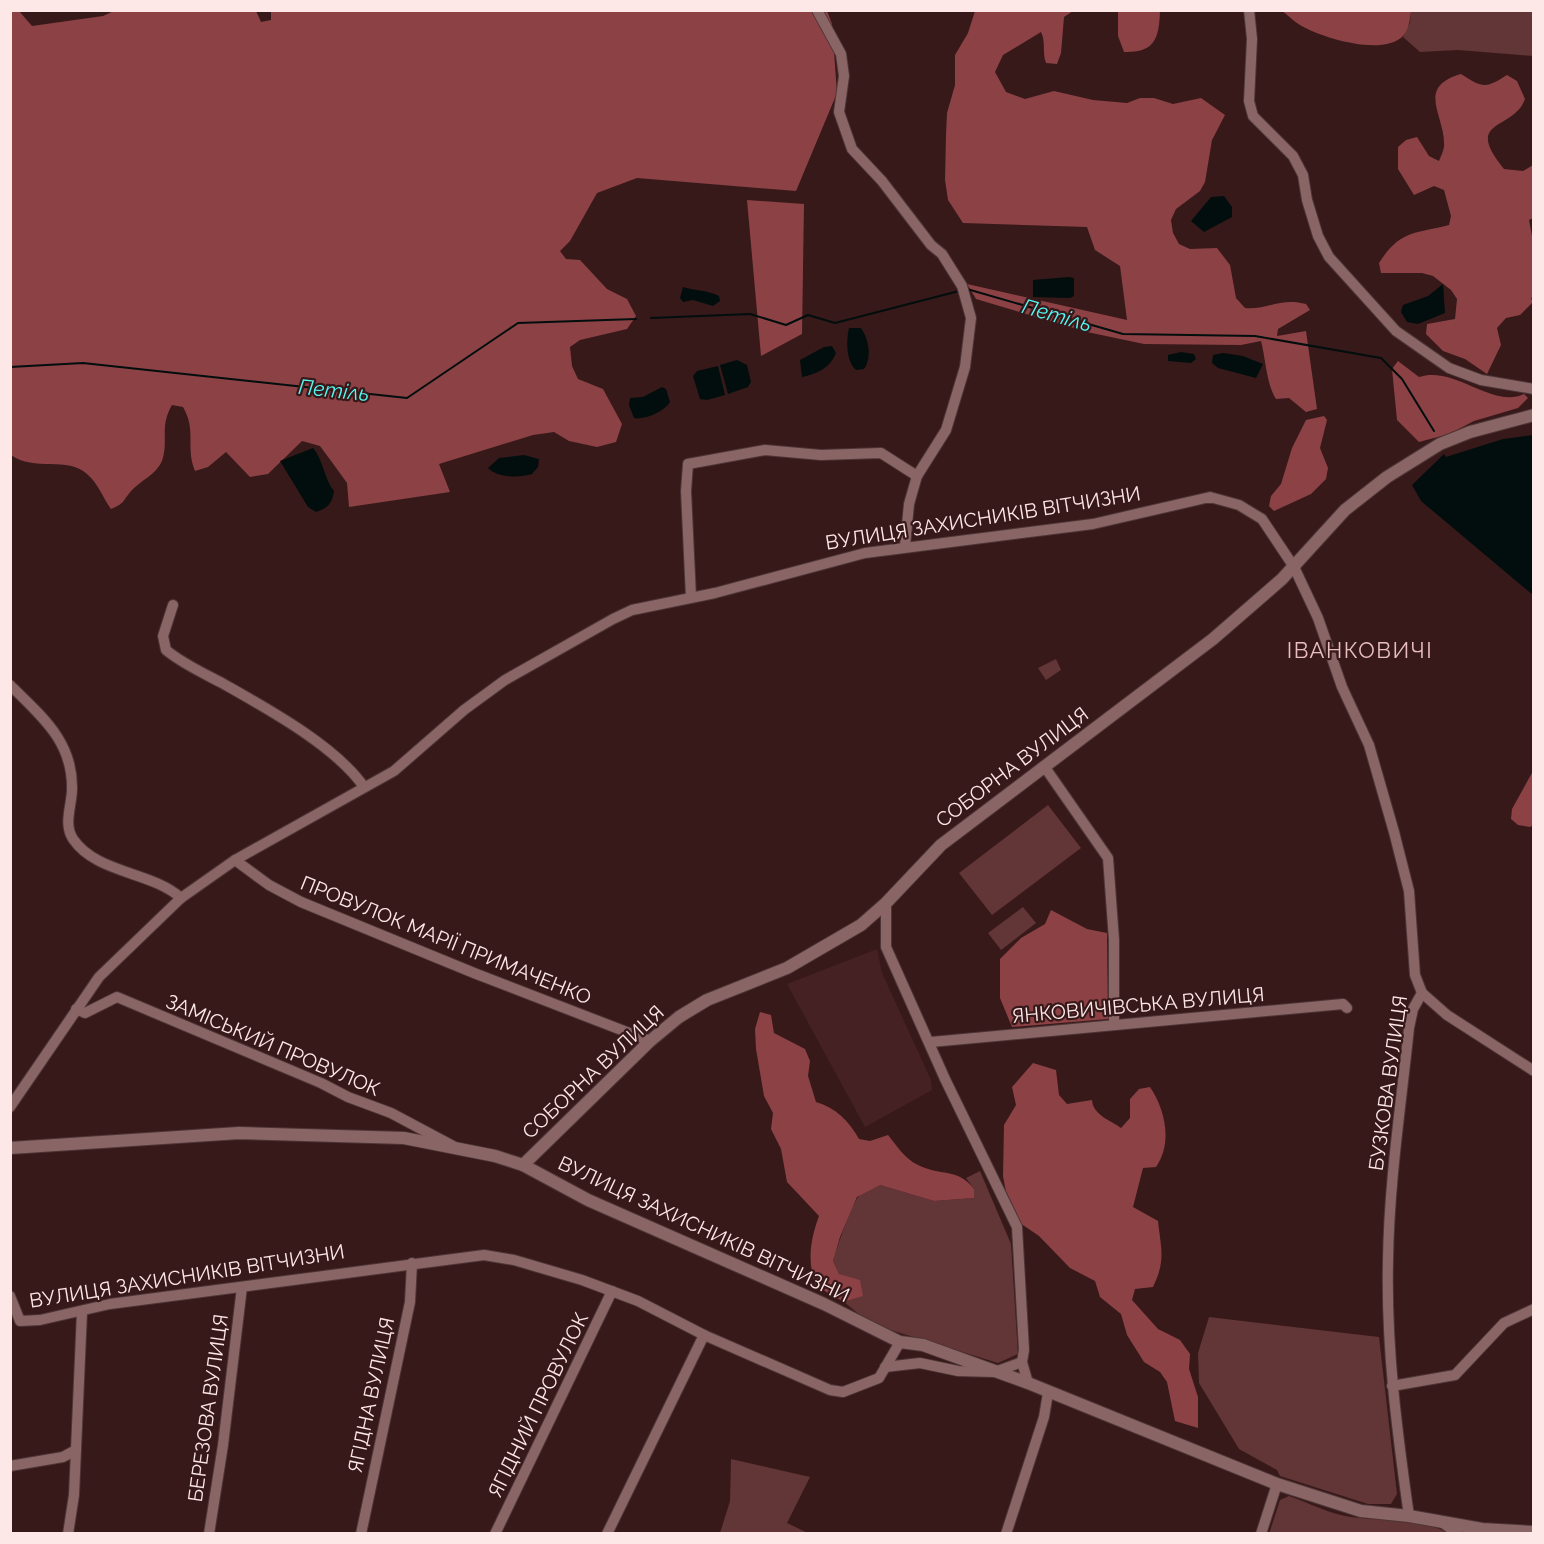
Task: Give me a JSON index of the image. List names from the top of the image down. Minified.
{"streets":{"street":["ВУЛИЦЯ ЗАХИСНИКІВ ВІТЧИЗНИ","СОБОРНА ВУЛИЦЯ","ПРОВУЛОК МАРІЇ ПРИМАЧЕНКО","ЯНКОВИЧІВСЬКА ВУЛИЦЯ","ЗАМІСЬКИЙ ПРОВУЛОК","БУЗКОВА ВУЛИЦЯ","ЯГІДНА ВУЛИЦЯ","ЯГІДНИЙ ПРОВУЛОК","БЕРЕЗОВА ВУЛИЦЯ"]},"crossings":[["ВУЛИЦЯ ЗАХИСНИКІВ ВІТЧИЗНИ","СОБОРНА ВУЛИЦЯ"],["ВУЛИЦЯ ЗАХИСНИКІВ ВІТЧИЗНИ","ПРОВУЛОК МАРІЇ ПРИМАЧЕНКО"],["ВУЛИЦЯ ЗАХИСНИКІВ ВІТЧИЗНИ","ЗАМІСЬКИЙ ПРОВУЛОК"],["ВУЛИЦЯ ЗАХИСНИКІВ ВІТЧИЗНИ","БУЗКОВА ВУЛИЦЯ"],["ВУЛИЦЯ ЗАХИСНИКІВ ВІТЧИЗНИ","ЯГІДНА ВУЛИЦЯ"],["ВУЛИЦЯ ЗАХИСНИКІВ ВІТЧИЗНИ","ЯГІДНИЙ ПРОВУЛОК"],["ВУЛИЦЯ ЗАХИСНИКІВ ВІТЧИЗНИ","БЕРЕЗОВА ВУЛИЦЯ"],["СОБОРНА ВУЛИЦЯ","ПРОВУЛОК МАРІЇ ПРИМАЧЕНКО"],["СОБОРНА ВУЛИЦЯ","БУЗКОВА ВУЛИЦЯ"]],"districts":["ІВАНКОВИЧІ"],"water":["Петіль"]}
